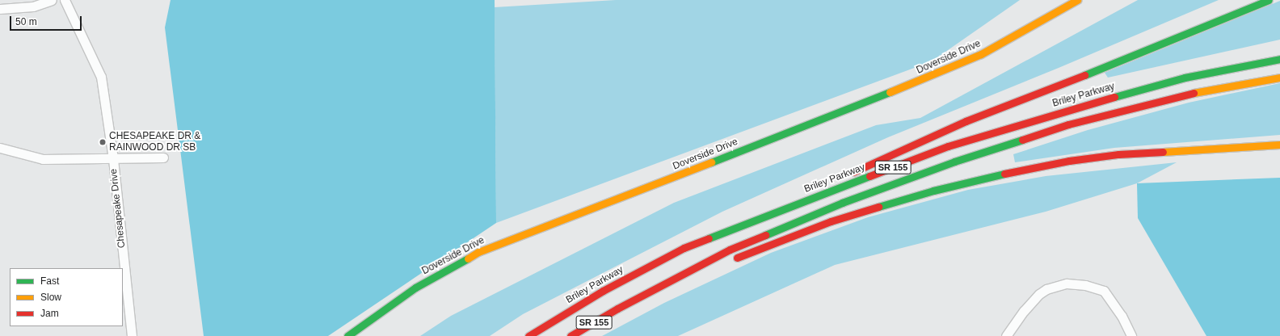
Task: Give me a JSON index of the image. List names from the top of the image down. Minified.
{"streets":{"main road":["Doverside Drive","Briley Parkway","SR 155"],"street":["Chesapeake Drive"]},"places":["CHESAPEAKE DR & RAINWOOD DR SB"],"legend":["Fast","Slow","Jam"],"scale_bar":"50 m"}
